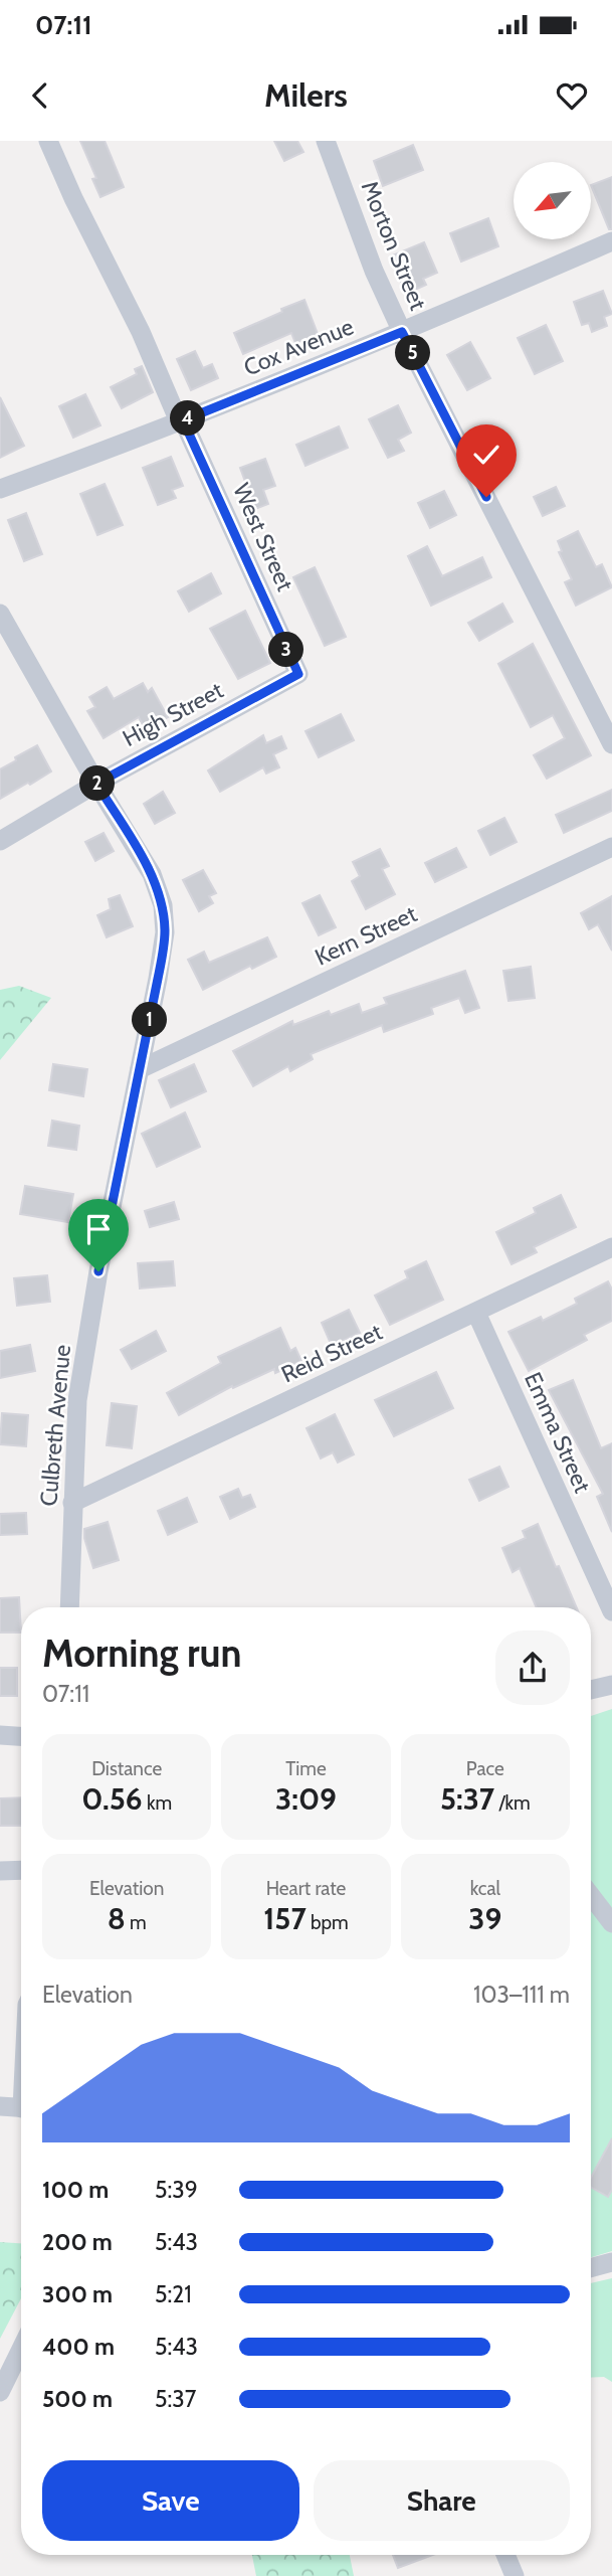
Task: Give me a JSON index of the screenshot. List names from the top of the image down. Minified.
{"streets":{"street":["Morton Street","Cox Avenue","West Street","High Street","Kern Street","Reid Street","Culbreth Avenue","Emma Street"]},"crossings":[["Morton Street","Cox Avenue"],["Cox Avenue","West Street"],["West Street","High Street"],["High Street","Culbreth Avenue"],["Kern Street","Culbreth Avenue"],["Reid Street","Culbreth Avenue"],["Reid Street","Emma Street"]],"north":"bottom left","page":{"status":"07:11","header":"Milers","pins":["5","4","3","2","1"],"heading":["Morning run","07:11"],"stats":[["Distance","0.56 km"],["Time","3:09"],["Pace","5:37 /km"],["Elevation","8 m"],["Heart rate","157 bpm"],["kcal","39"]],"chart":["Elevation","103–111 m"],"list":[{"name":"100 m","note":"5:39"},{"name":"200 m","note":"5:43"},{"name":"300 m","note":"5:21"},{"name":"400 m","note":"5:43"},{"name":"500 m","note":"5:37"}],"buttons":["Save","Share"]}}
